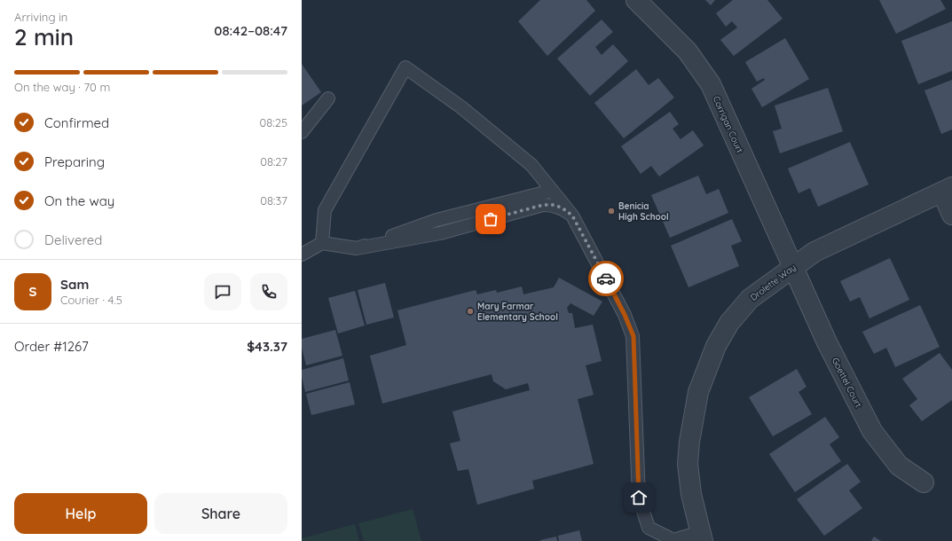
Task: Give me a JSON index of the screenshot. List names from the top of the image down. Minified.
{"streets":{"street":["Corrigan Court","Drolette Way","Goettel Court"]},"crossings":[["Corrigan Court","Drolette Way"],["Corrigan Court","Goettel Court"],["Drolette Way","Goettel Court"]],"places":["Benicia High School","Mary Farmar Elementary School"],"page":{"heading":["2 min","Arriving in","08:42–08:47"],"panel":["Sam","Courier · 4.5","Order #1267","$43.37"],"bar":"On the way · 70 m","list":[["Confirmed","08:25"],["Preparing","08:27"],["On the way","08:37"],"Delivered"],"round":"S","buttons":["Help","Share"]}}
